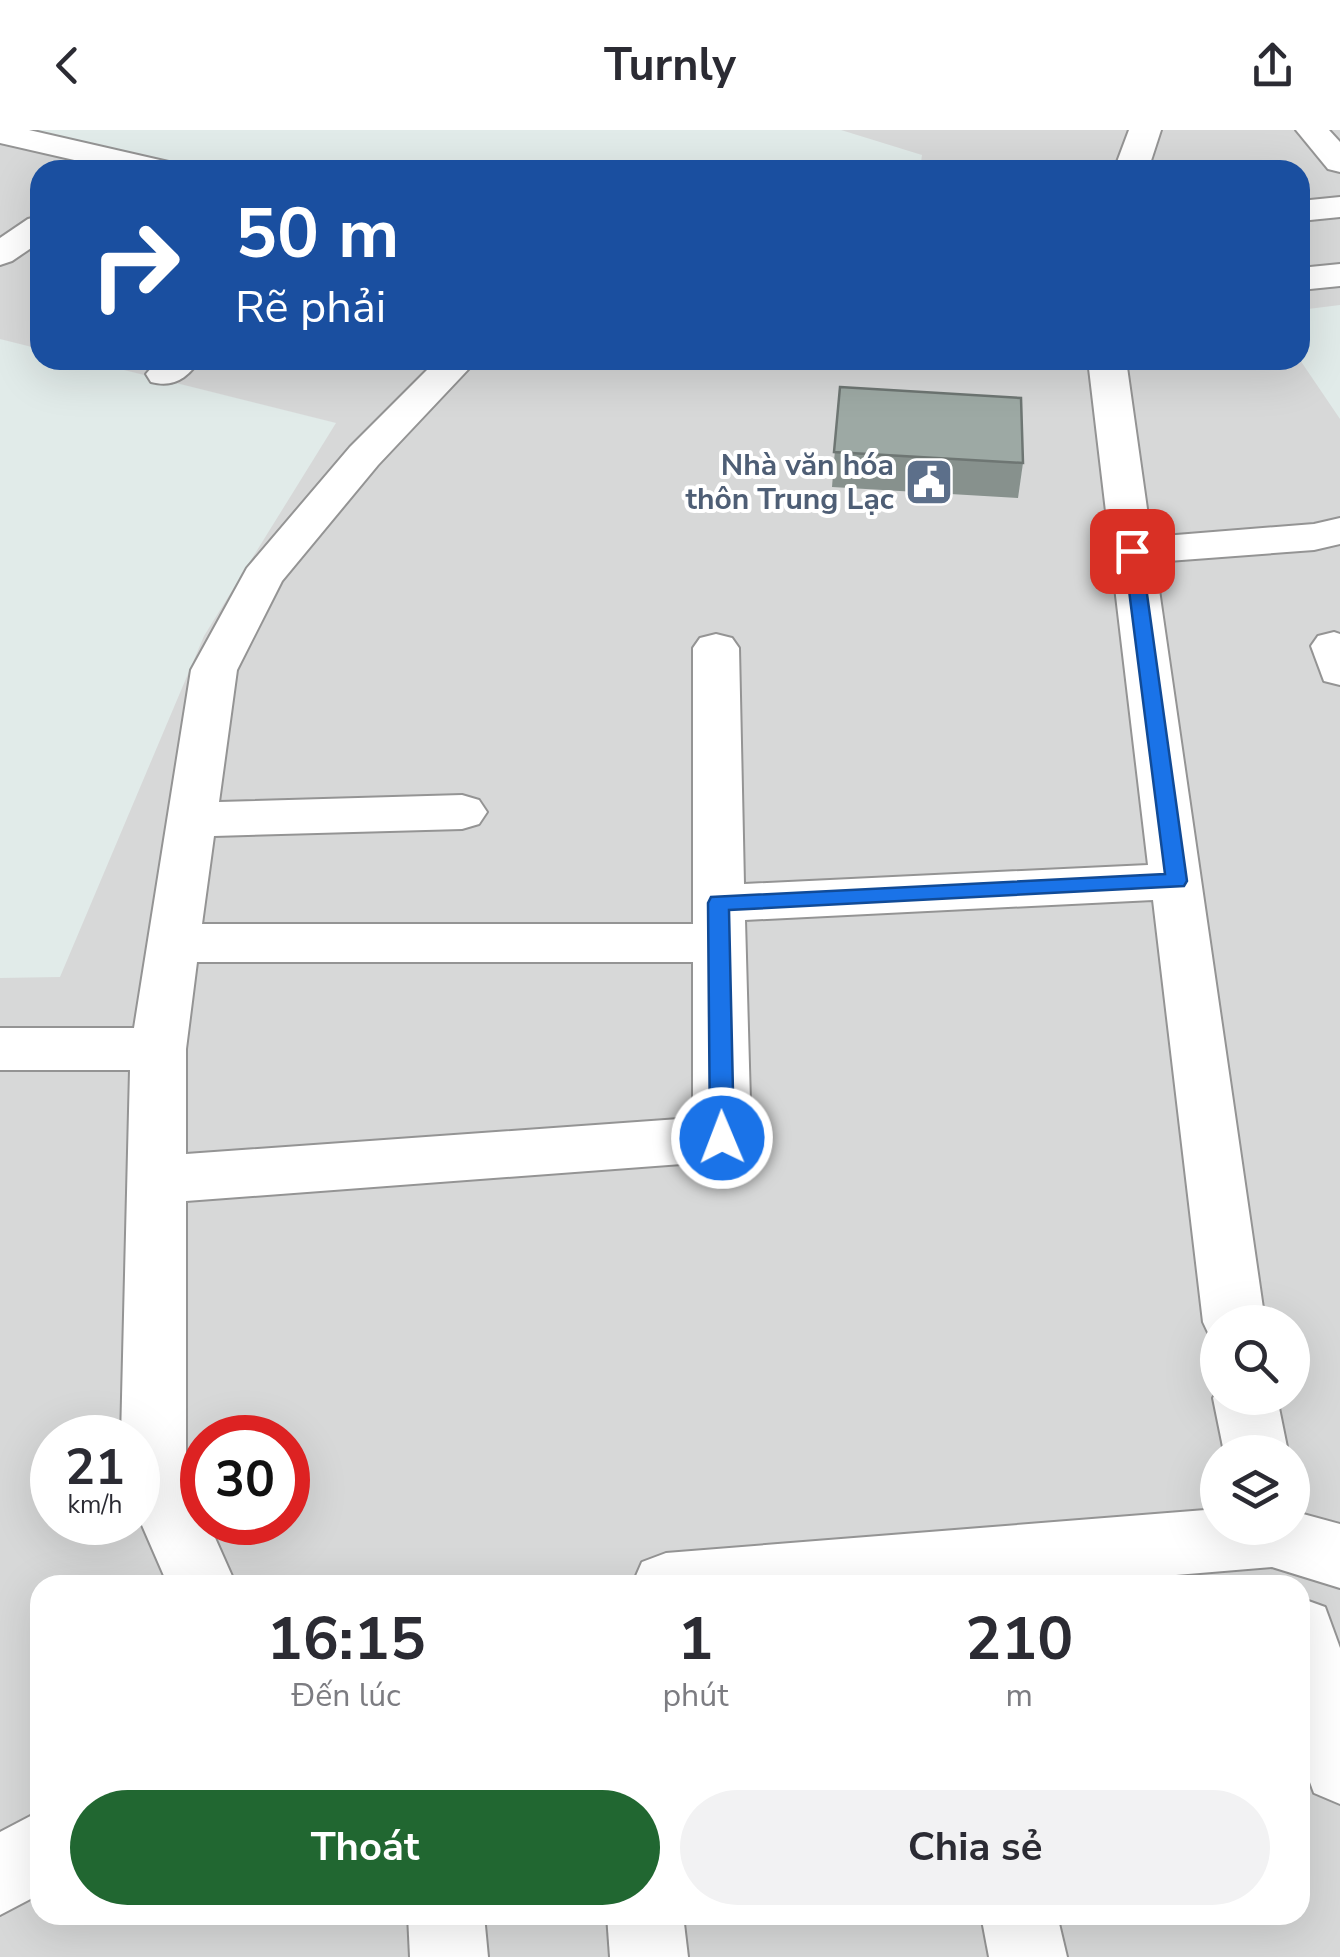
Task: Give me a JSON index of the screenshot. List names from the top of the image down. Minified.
{"places":{"public building":["Nhà văn hóa thôn Trung Lạc"]},"page":{"header":"Turnly","turn":["50 m","Rẽ phải"],"speed":"21 km/h","limit":"30","eta":["16:15","Đến lúc","1","phút","210","m"],"buttons":["Thoát","Chia sẻ"]}}
